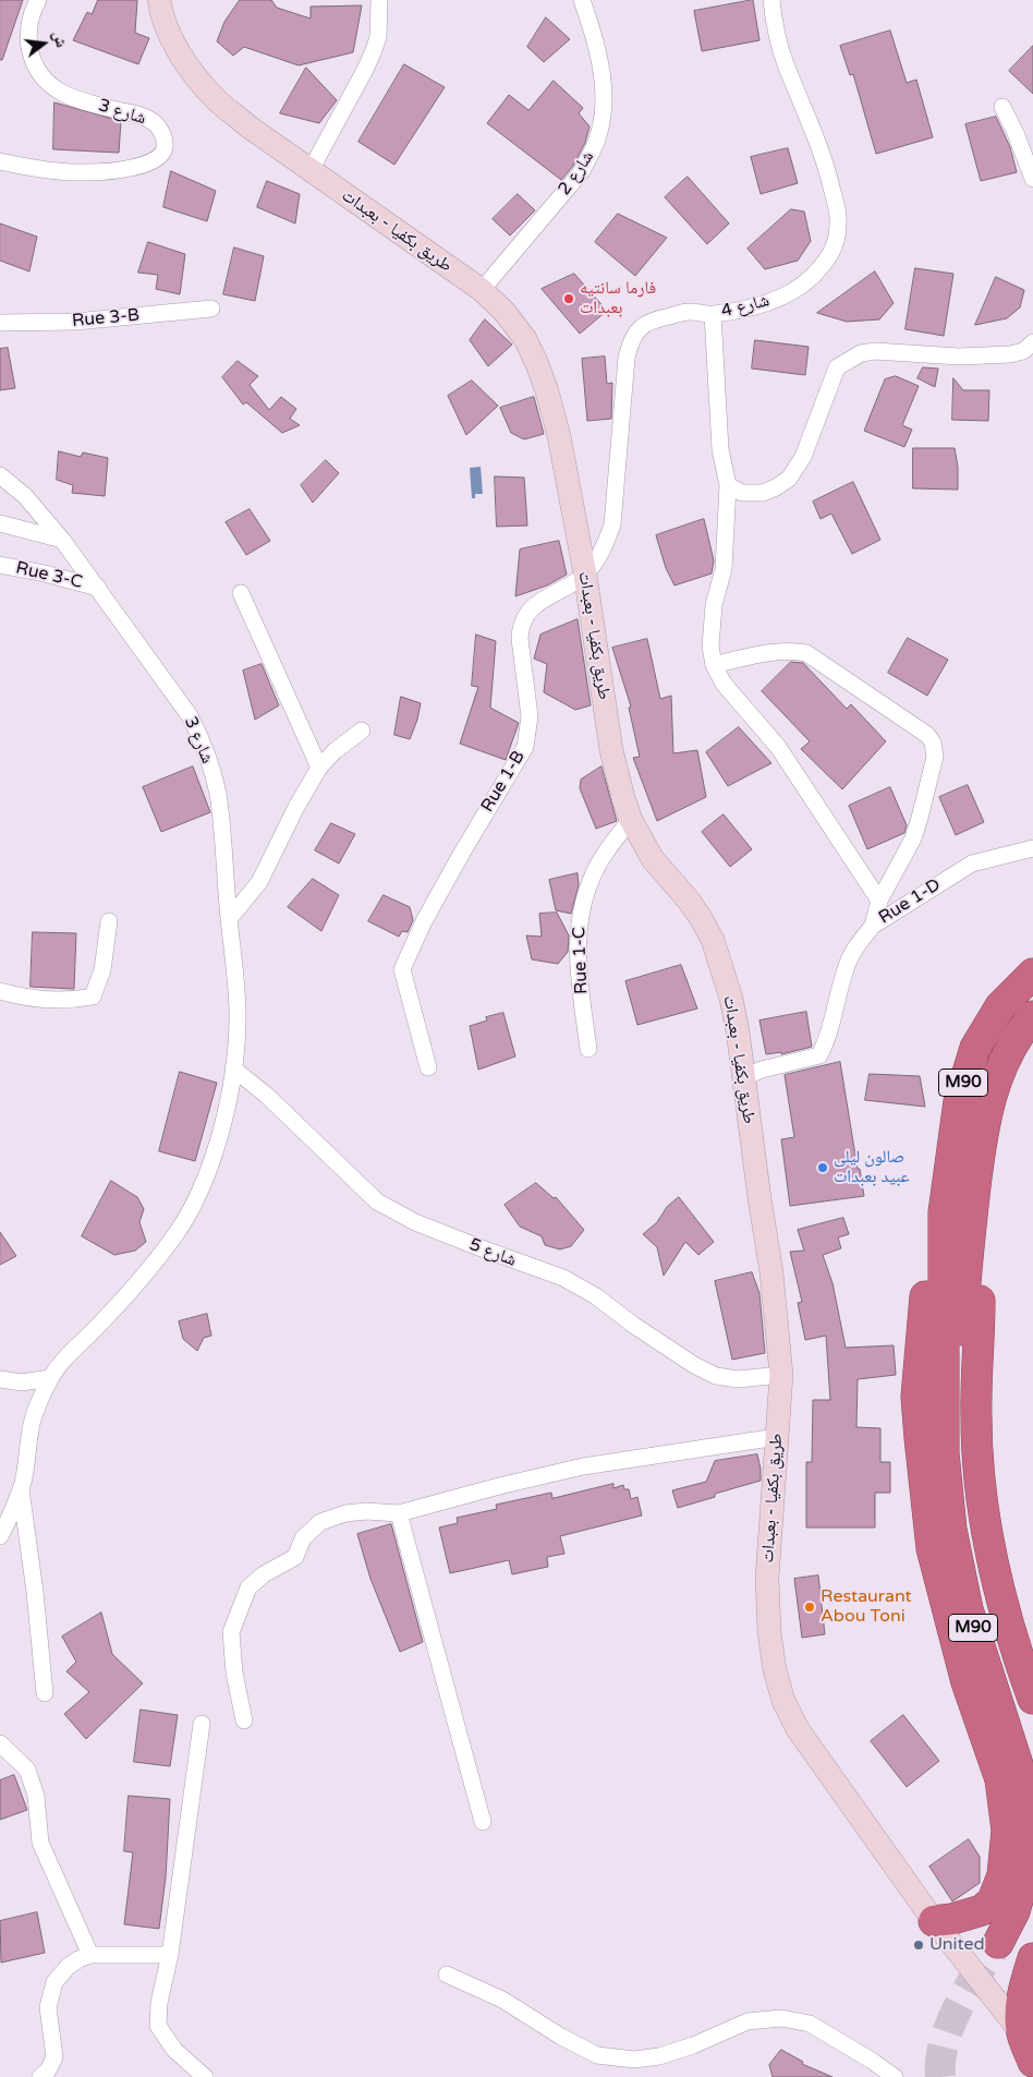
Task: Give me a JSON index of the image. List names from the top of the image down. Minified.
{"streets":{"highway":["M90"],"main road":["طريق بكفيا - بعبدات"],"street":["شارع 3","شارع 2","شارع 4","Rue 3-B","Rue 3-C","Rue 1-B","Rue 1-D","Rue 1-C","شارع 5"]},"crossings":[["شارع 3","Rue 3-C"],["شارع 3","شارع 5"],["شارع 2","طريق بكفيا - بعبدات"],["طريق بكفيا - بعبدات","شارع 4"],["طريق بكفيا - بعبدات","Rue 1-B"],["طريق بكفيا - بعبدات","Rue 1-D"],["طريق بكفيا - بعبدات","Rue 1-C"],["طريق بكفيا - بعبدات","شارع 5"],["شارع 4","Rue 1-B"]],"places":["فارما سانتيه بعبدات","صالون ليلى عبيد بعبدات","Restaurant Abou Toni","United"],"north":"right"}
